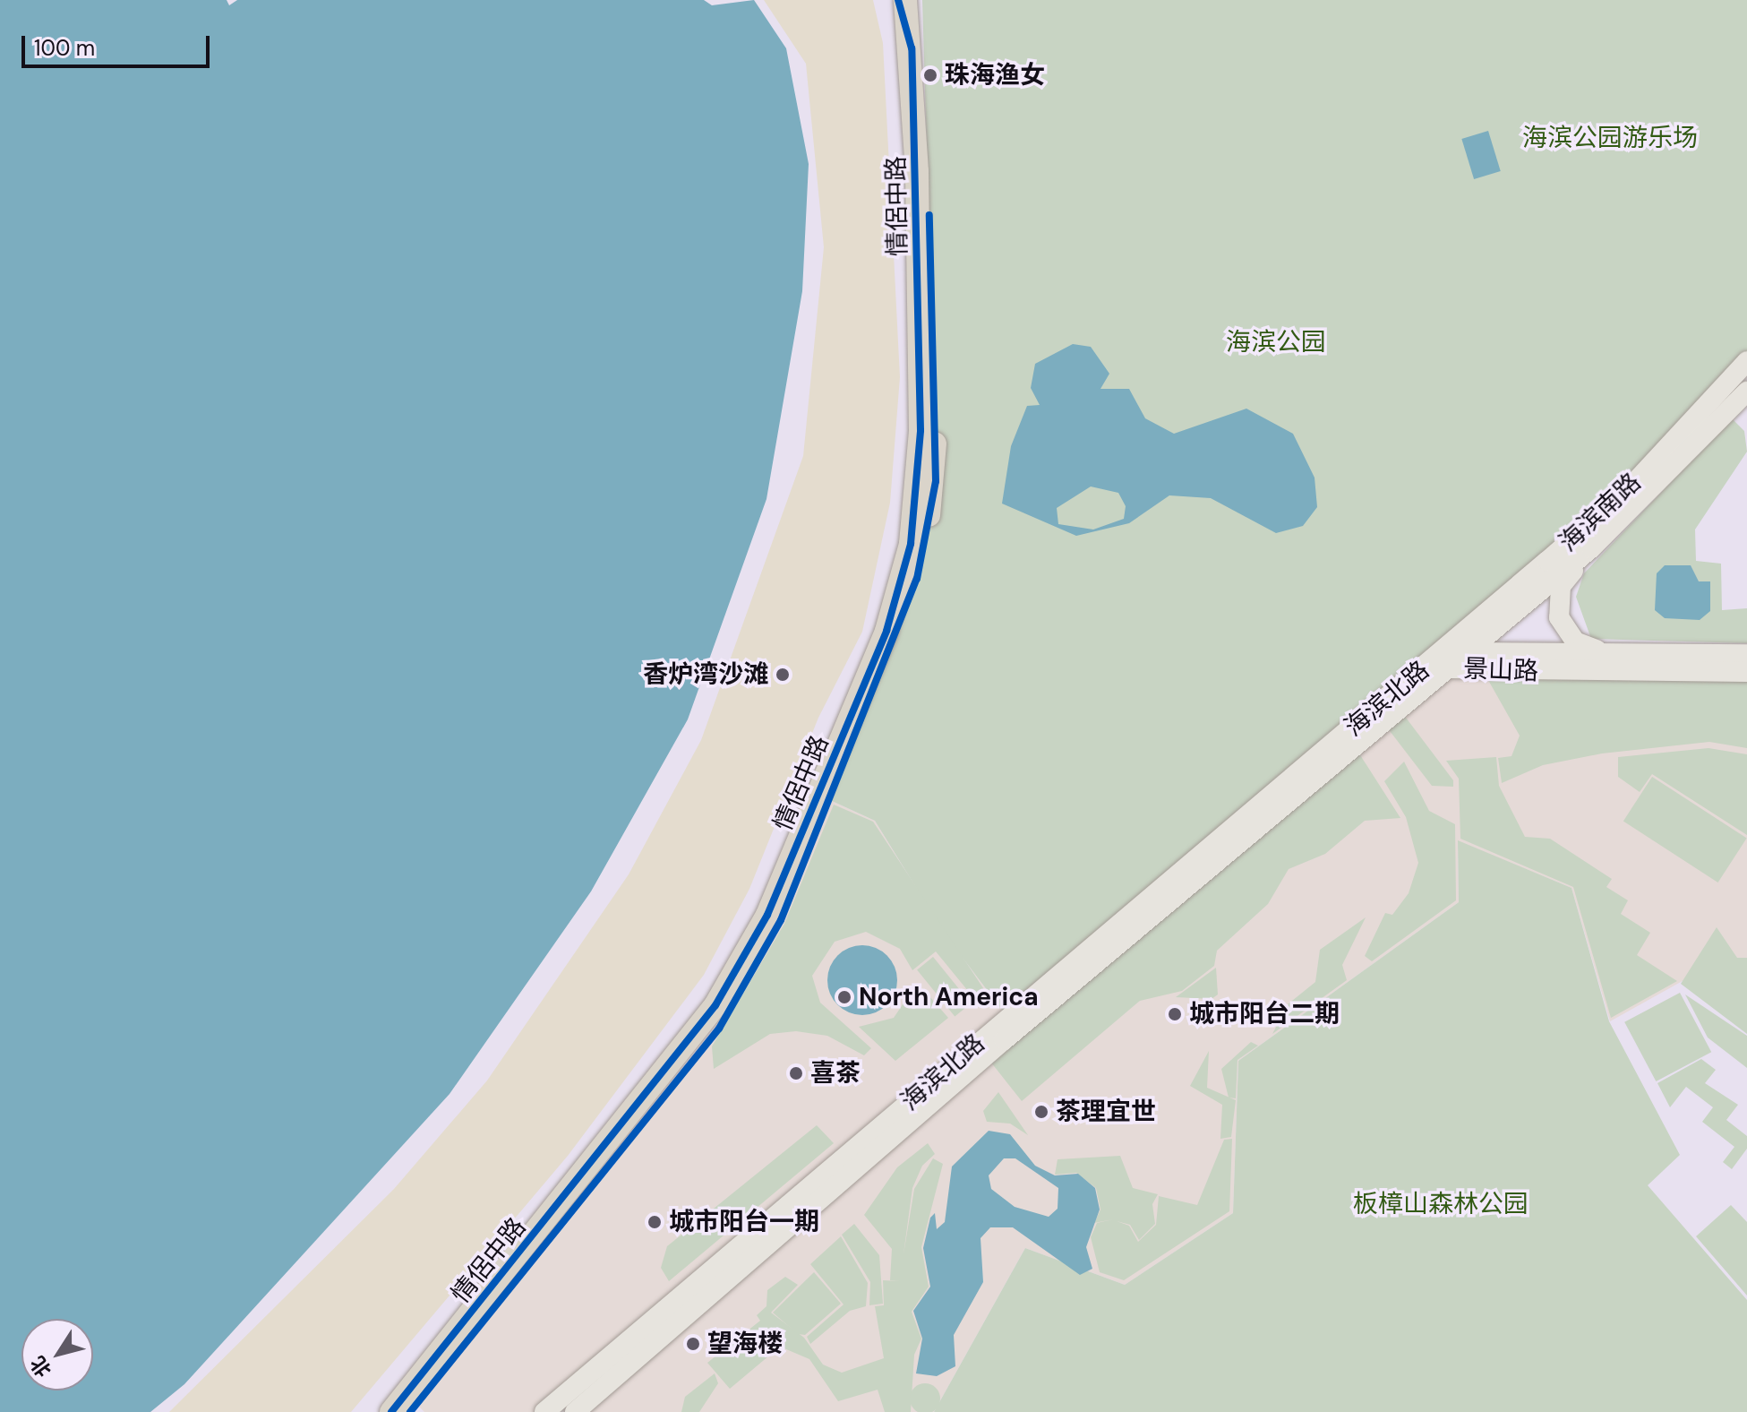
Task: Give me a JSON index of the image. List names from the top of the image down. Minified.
{"streets":{"highway":["情侶中路"],"main road":["海滨南路","景山路","海滨北路"]},"crossings":[["海滨南路","景山路"],["海滨南路","海滨北路"],["景山路","海滨北路"]],"parks":["海滨公园游乐场","海滨公园","板樟山森林公园"],"places":["珠海渔女","香炉湾沙滩","North America","城市阳台二期","喜茶","茶理宜世","城市阳台一期","望海楼"],"scale_bar":"100 m","north":"bottom left"}
